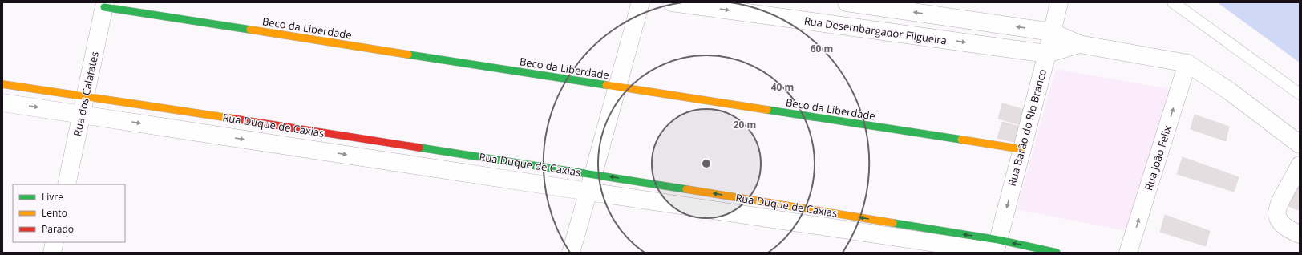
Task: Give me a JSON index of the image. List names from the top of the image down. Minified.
{"streets":{"street":["Beco da Liberdade","Rua Desembargador Filgueira","Rua dos Calafates","Rua Duque de Caxias","Rua Barão do Rio Branco","Rua João Felix"]},"crossings":[["Beco da Liberdade","Rua dos Calafates"],["Beco da Liberdade","Rua Barão do Rio Branco"],["Rua Desembargador Filgueira","Rua Barão do Rio Branco"],["Rua Desembargador Filgueira","Rua João Felix"],["Rua dos Calafates","Rua Duque de Caxias"],["Rua Duque de Caxias","Rua Barão do Rio Branco"]],"one_way":["Rua Barão do Rio Branco","Rua João Felix"],"legend":["Livre","Lento","Parado"],"rings":["60 m","40 m","20 m"]}
